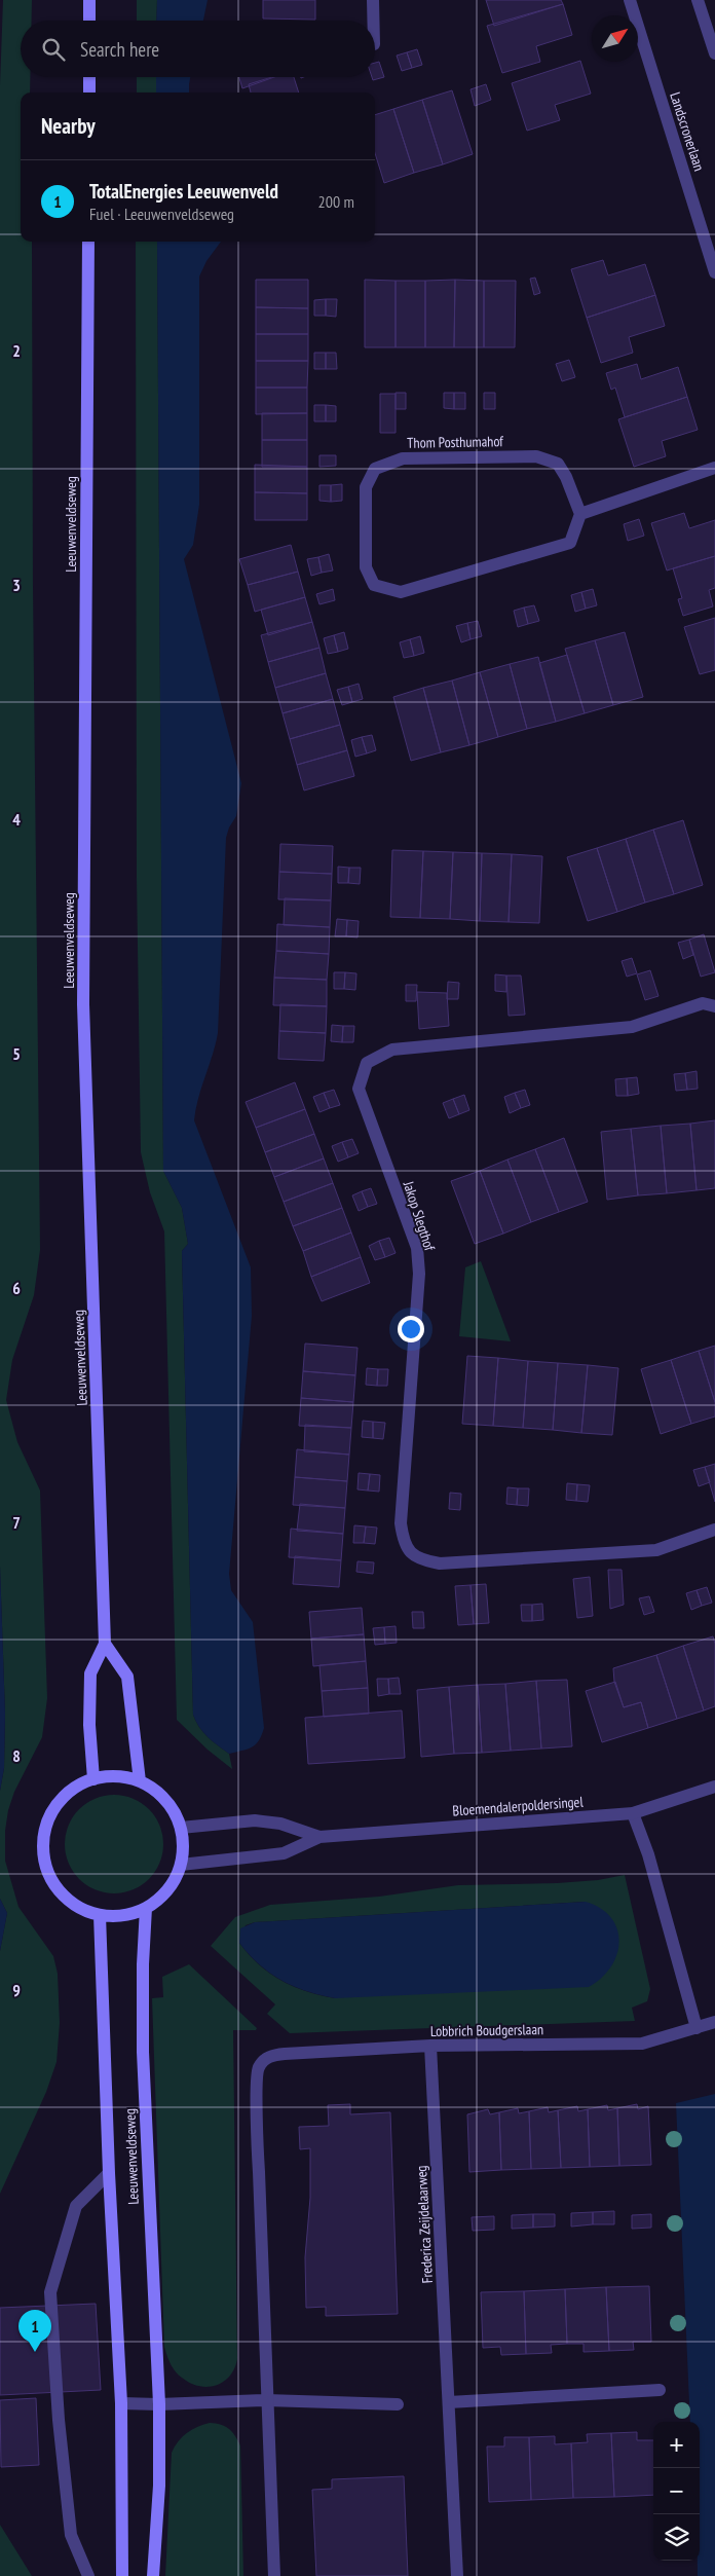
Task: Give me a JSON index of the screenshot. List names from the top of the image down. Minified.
{"streets":{"main road":["Leeuwenveldseweg"],"street":["Landscronerlaan","Thom Posthumahof","Jakop Slegthof","Bloemendalerpoldersingel","Lobbrich Boudgerslaan","Frederica Zeijdelaarweg"]},"crossings":[["Leeuwenveldseweg","Bloemendalerpoldersingel"],["Lobbrich Boudgerslaan","Frederica Zeijdelaarweg"]],"north":"top right","page":{"search":"Search here","heading":"Nearby","list":[{"mark":"1","name":"TotalEnergies Leeuwenveld","note":"Fuel · Leeuwenveldseweg","value":"200 m"}],"pins":"1","map_buttons":["+","−"]},"grid":{"rows":["2","3","4","5","6","7","8","9"]}}
